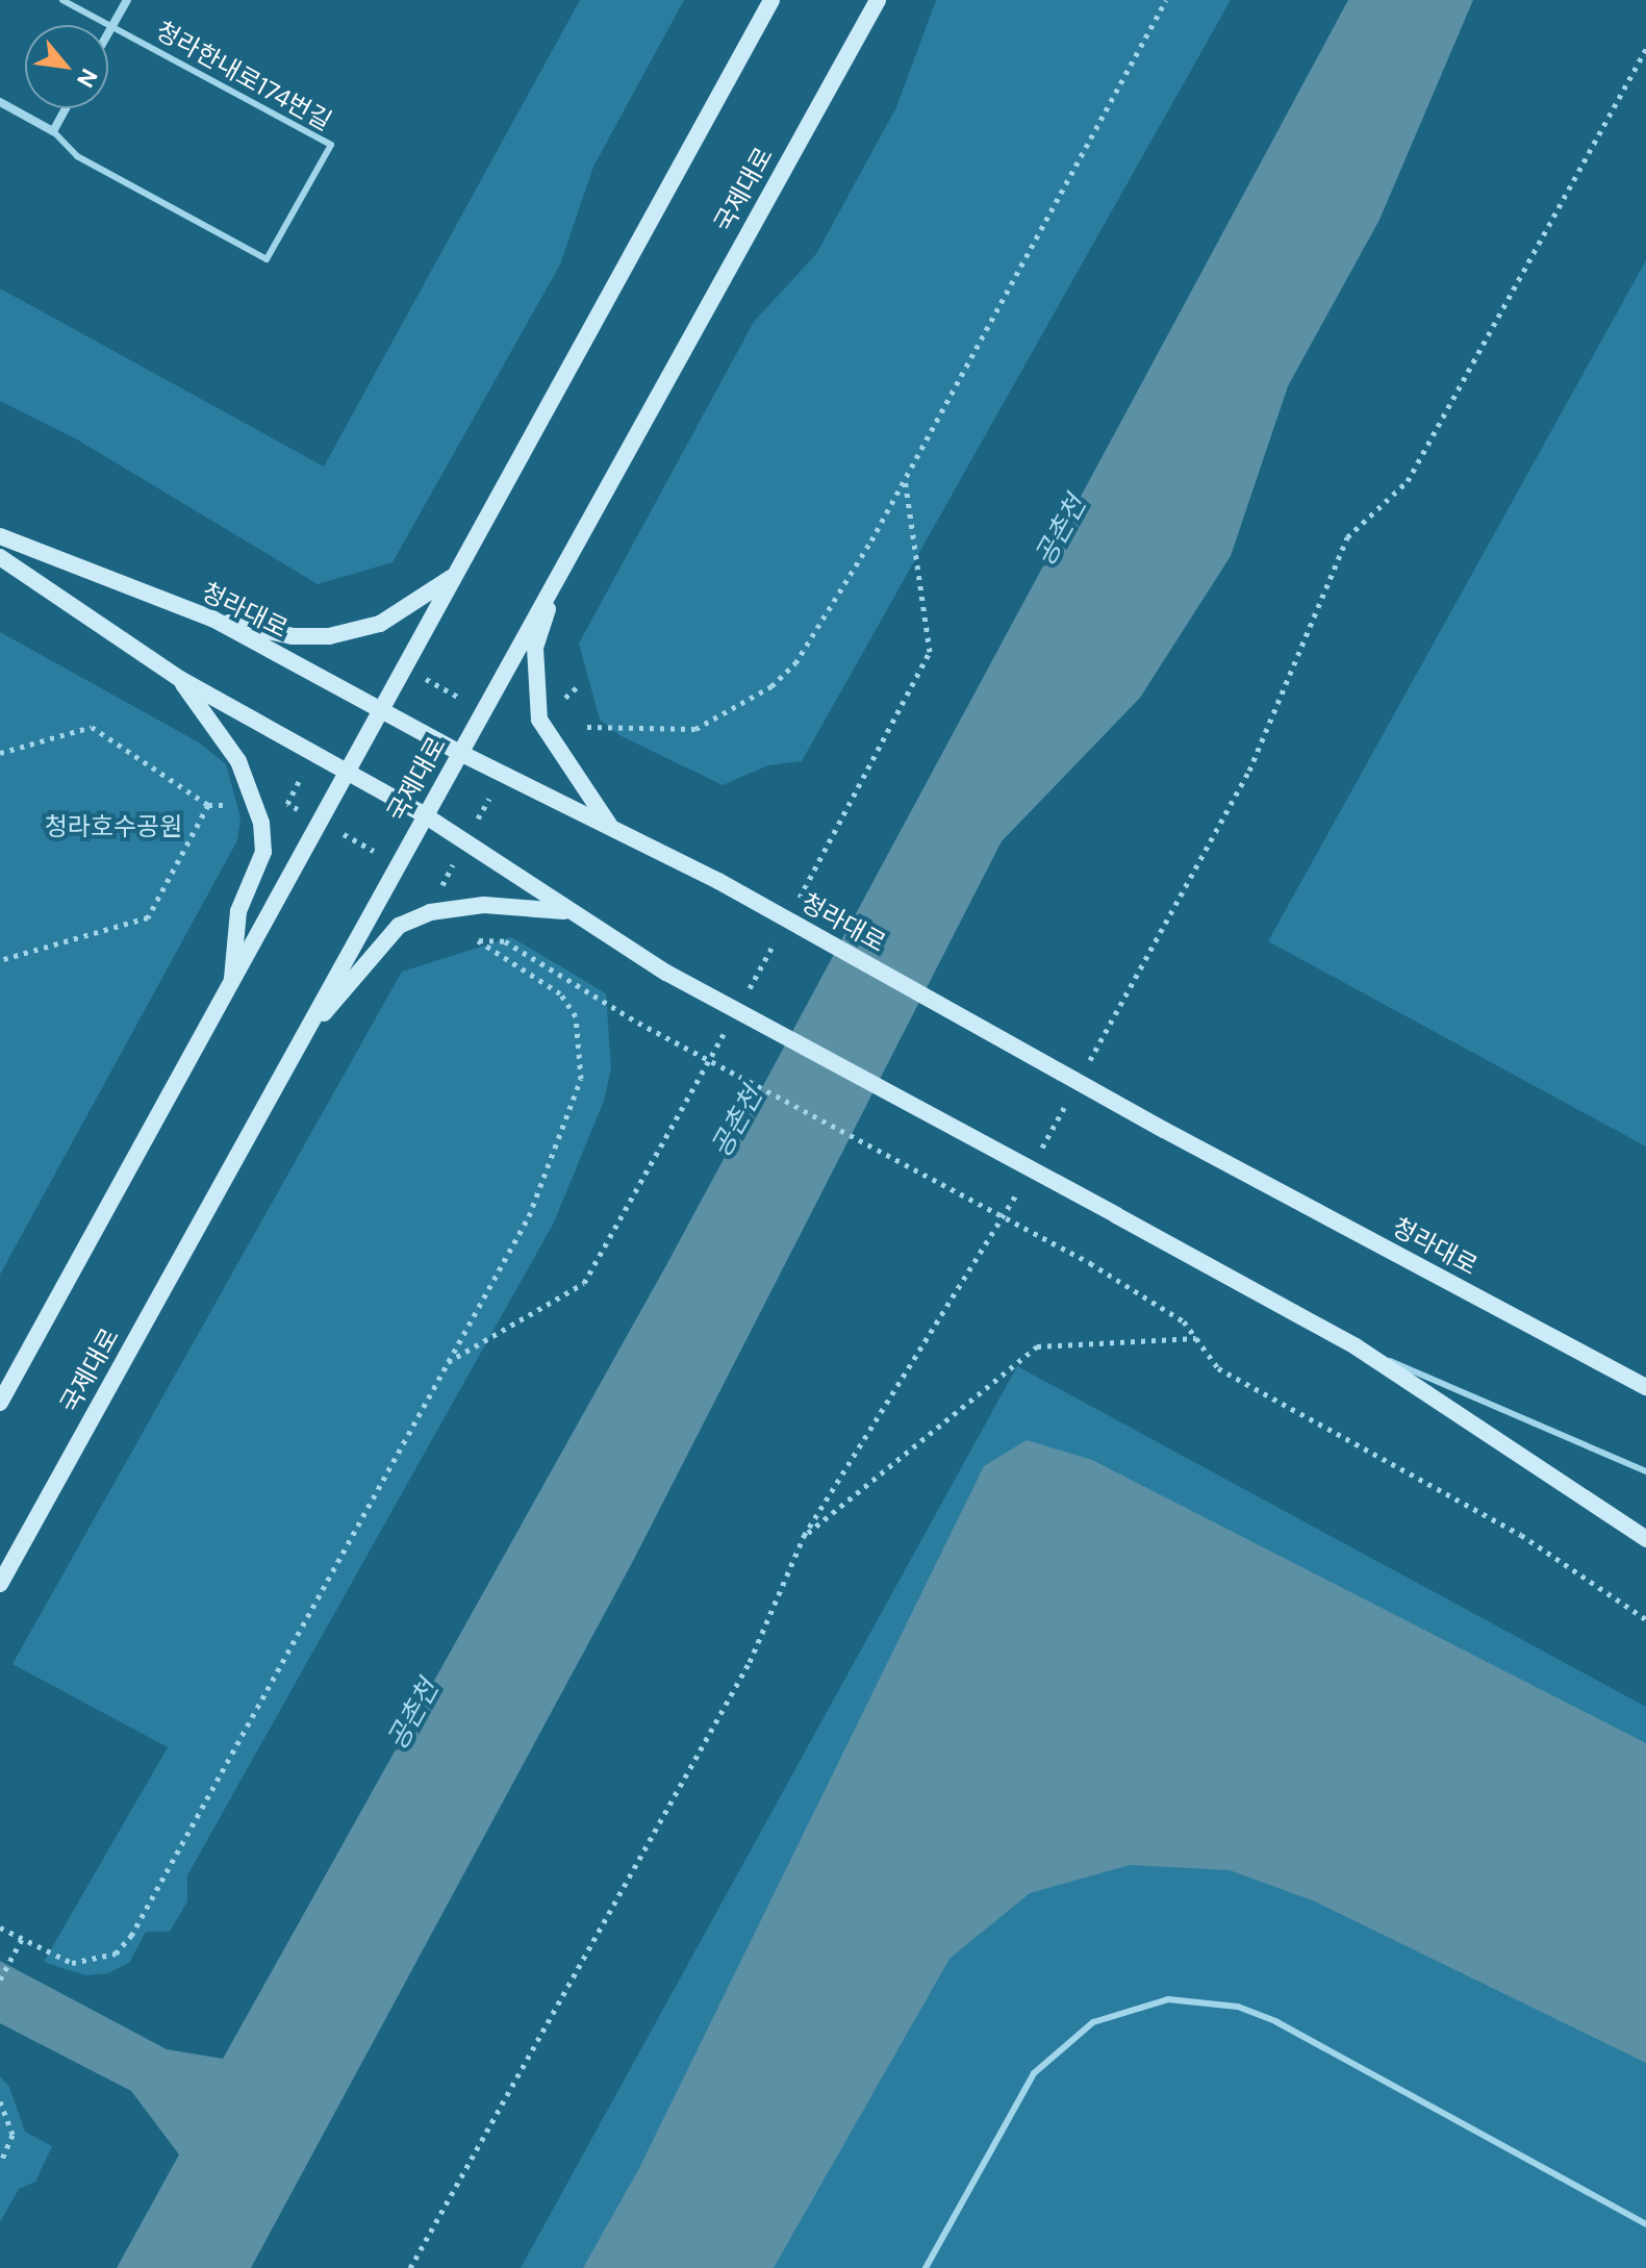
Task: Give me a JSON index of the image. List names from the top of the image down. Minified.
{"streets":{"main road":["국제대로","청라대로"],"street":["청라한내로174번길"]},"crossings":[["국제대로","청라대로"]],"water":["공촌천"],"parks":["청라호수공원"],"north":"bottom right"}
